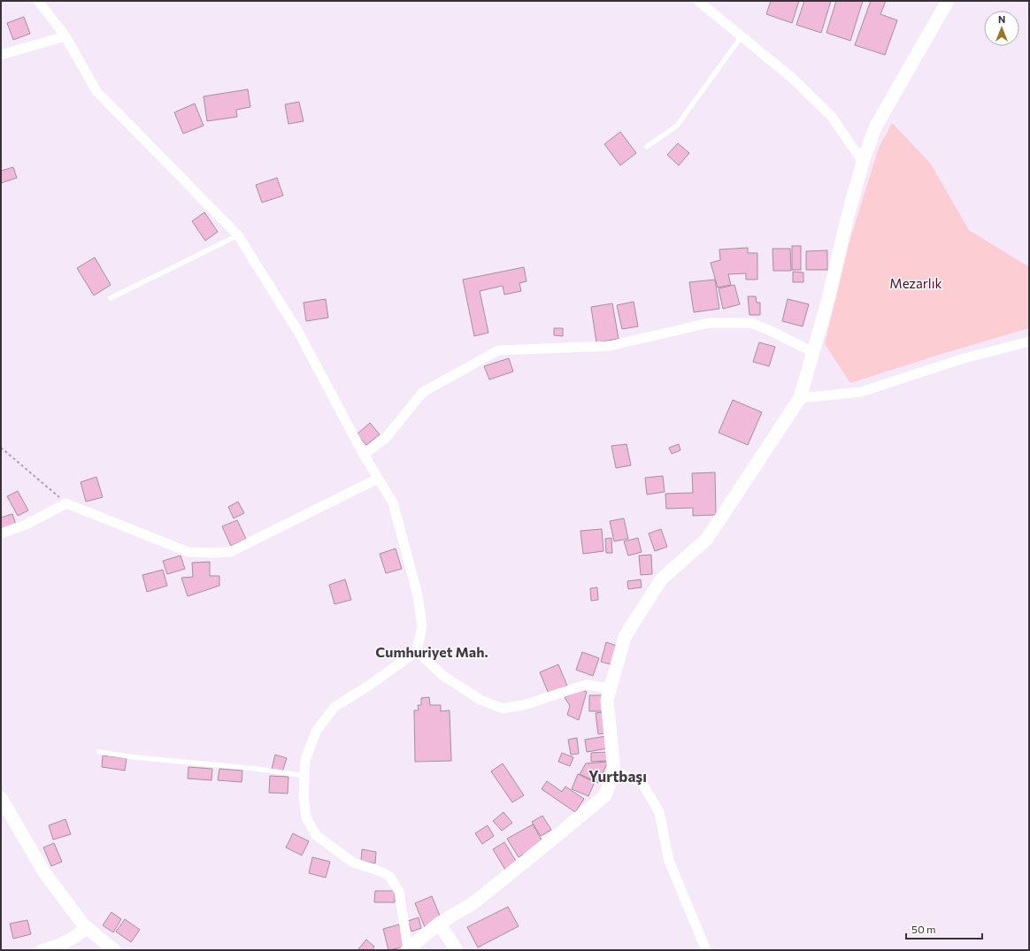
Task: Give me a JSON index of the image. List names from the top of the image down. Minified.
{"districts":["Cumhuriyet Mah.","Yurtbaşı"],"parks":["Mezarlık"],"scale_bar":"50 m","north":"top"}
